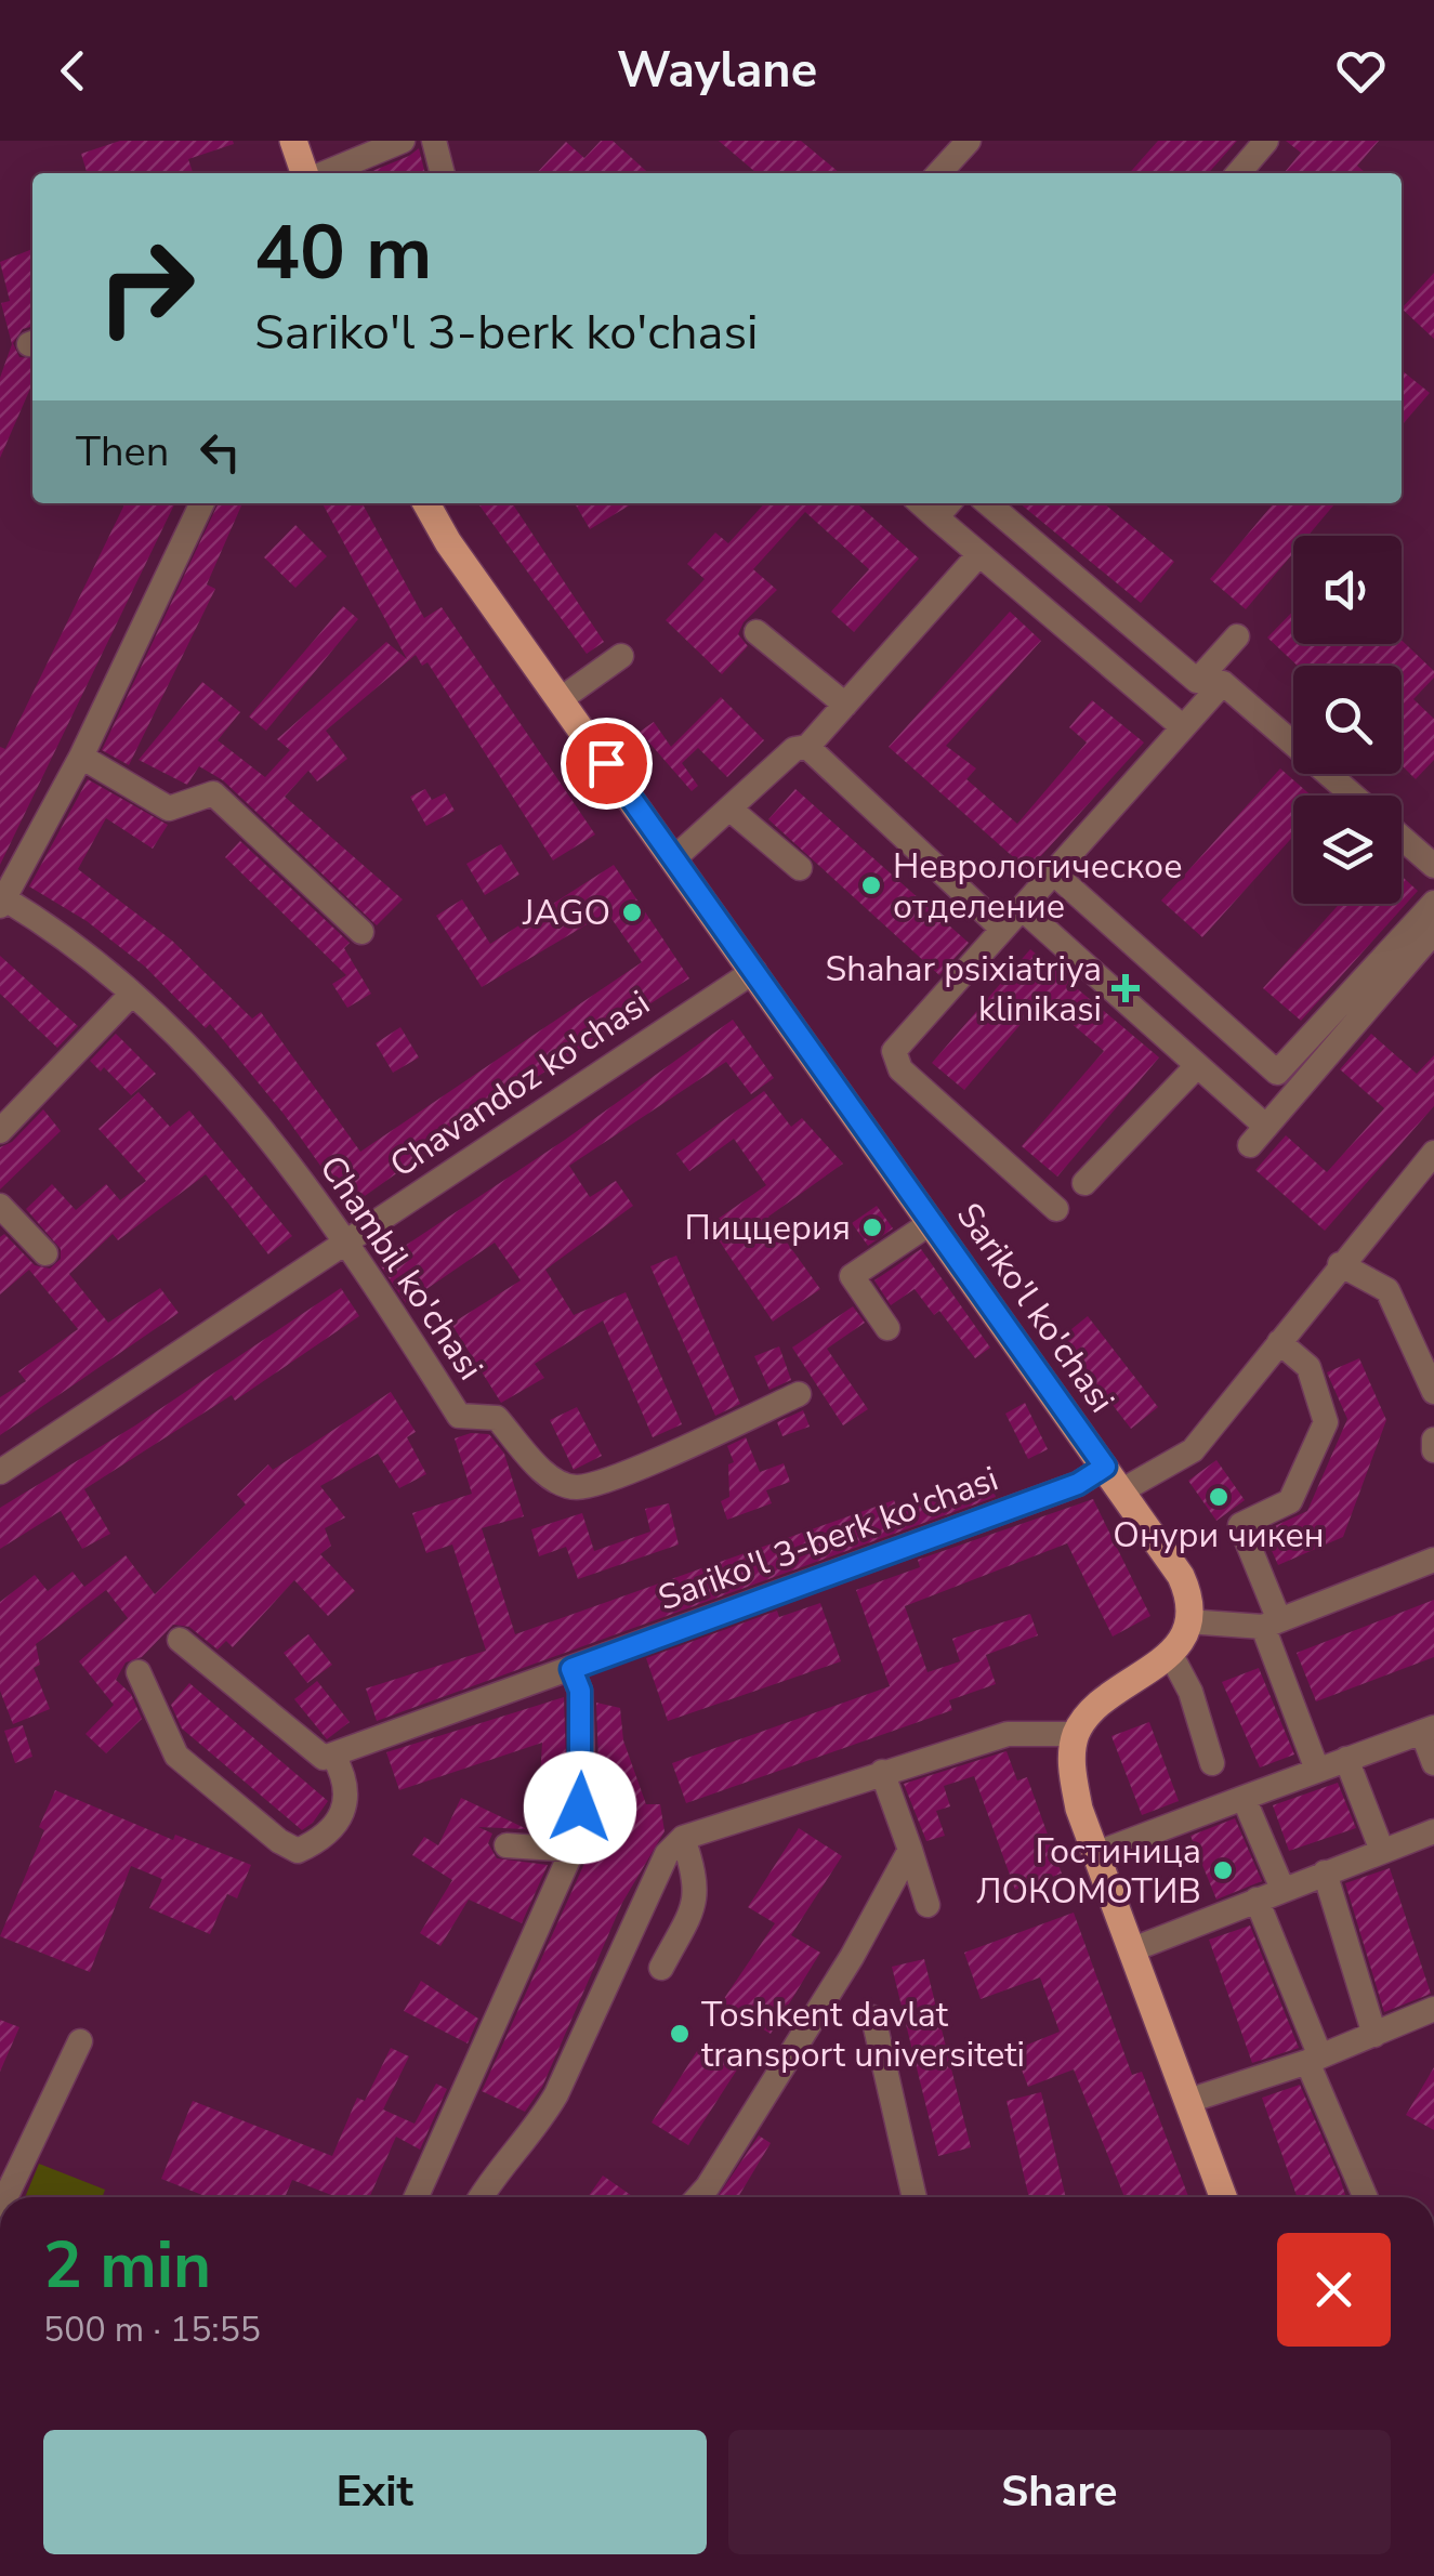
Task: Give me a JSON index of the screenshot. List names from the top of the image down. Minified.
{"streets":{"main road":["Sariko'l ko'chasi"],"street":["Chavandoz ko'chasi","Chambil ko'chasi","Sariko'l 3-berk ko'chasi"]},"crossings":[["Chavandoz ko'chasi","Chambil ko'chasi"],["Chavandoz ko'chasi","Sariko'l ko'chasi"],["Sariko'l ko'chasi","Sariko'l 3-berk ko'chasi"]],"places":{"other":["Неврологическое отделение","JAGO","Пиццерия","Онури чикен","Гостиница ЛОКОМОТИВ","Toshkent davlat transport universiteti"],"health":["Shahar psixiatriya klinikasi"]},"page":{"header":"Waylane","turn":["40 m","Sariko'l 3-berk ko'chasi"],"then":"Then","heading":["2 min","500 m · 15:55"],"buttons":["Exit","Share"]}}
